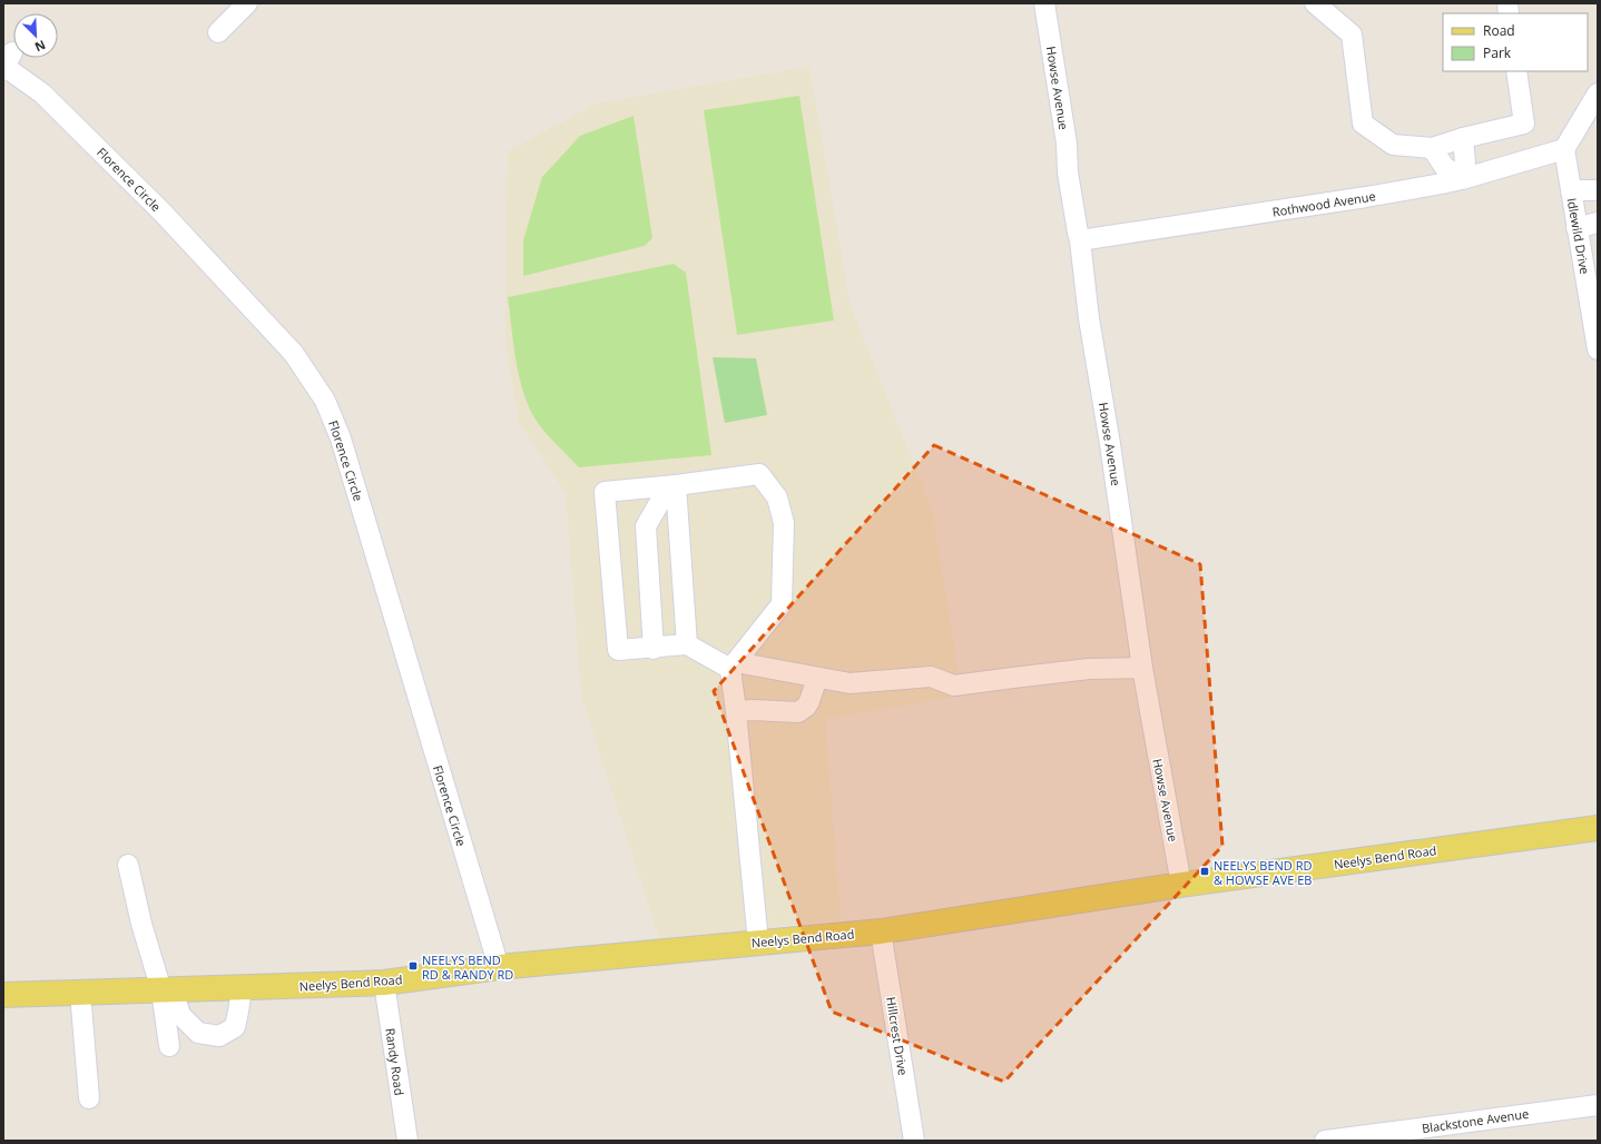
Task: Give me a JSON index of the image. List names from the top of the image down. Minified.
{"streets":{"main road":["Neelys Bend Road"],"street":["Howse Avenue","Florence Circle","Rothwood Avenue","Idlewild Drive","Hillcrest Drive","Randy Road","Blackstone Avenue"]},"crossings":[["Howse Avenue","Rothwood Avenue"],["Howse Avenue","Neelys Bend Road"],["Florence Circle","Neelys Bend Road"],["Rothwood Avenue","Idlewild Drive"],["Neelys Bend Road","Hillcrest Drive"],["Neelys Bend Road","Randy Road"]],"places":{"transit":["NEELYS BEND RD & HOWSE AVE EB","NEELYS BEND RD & RANDY RD"]},"legend":["Road","Park"],"north":"bottom right"}
